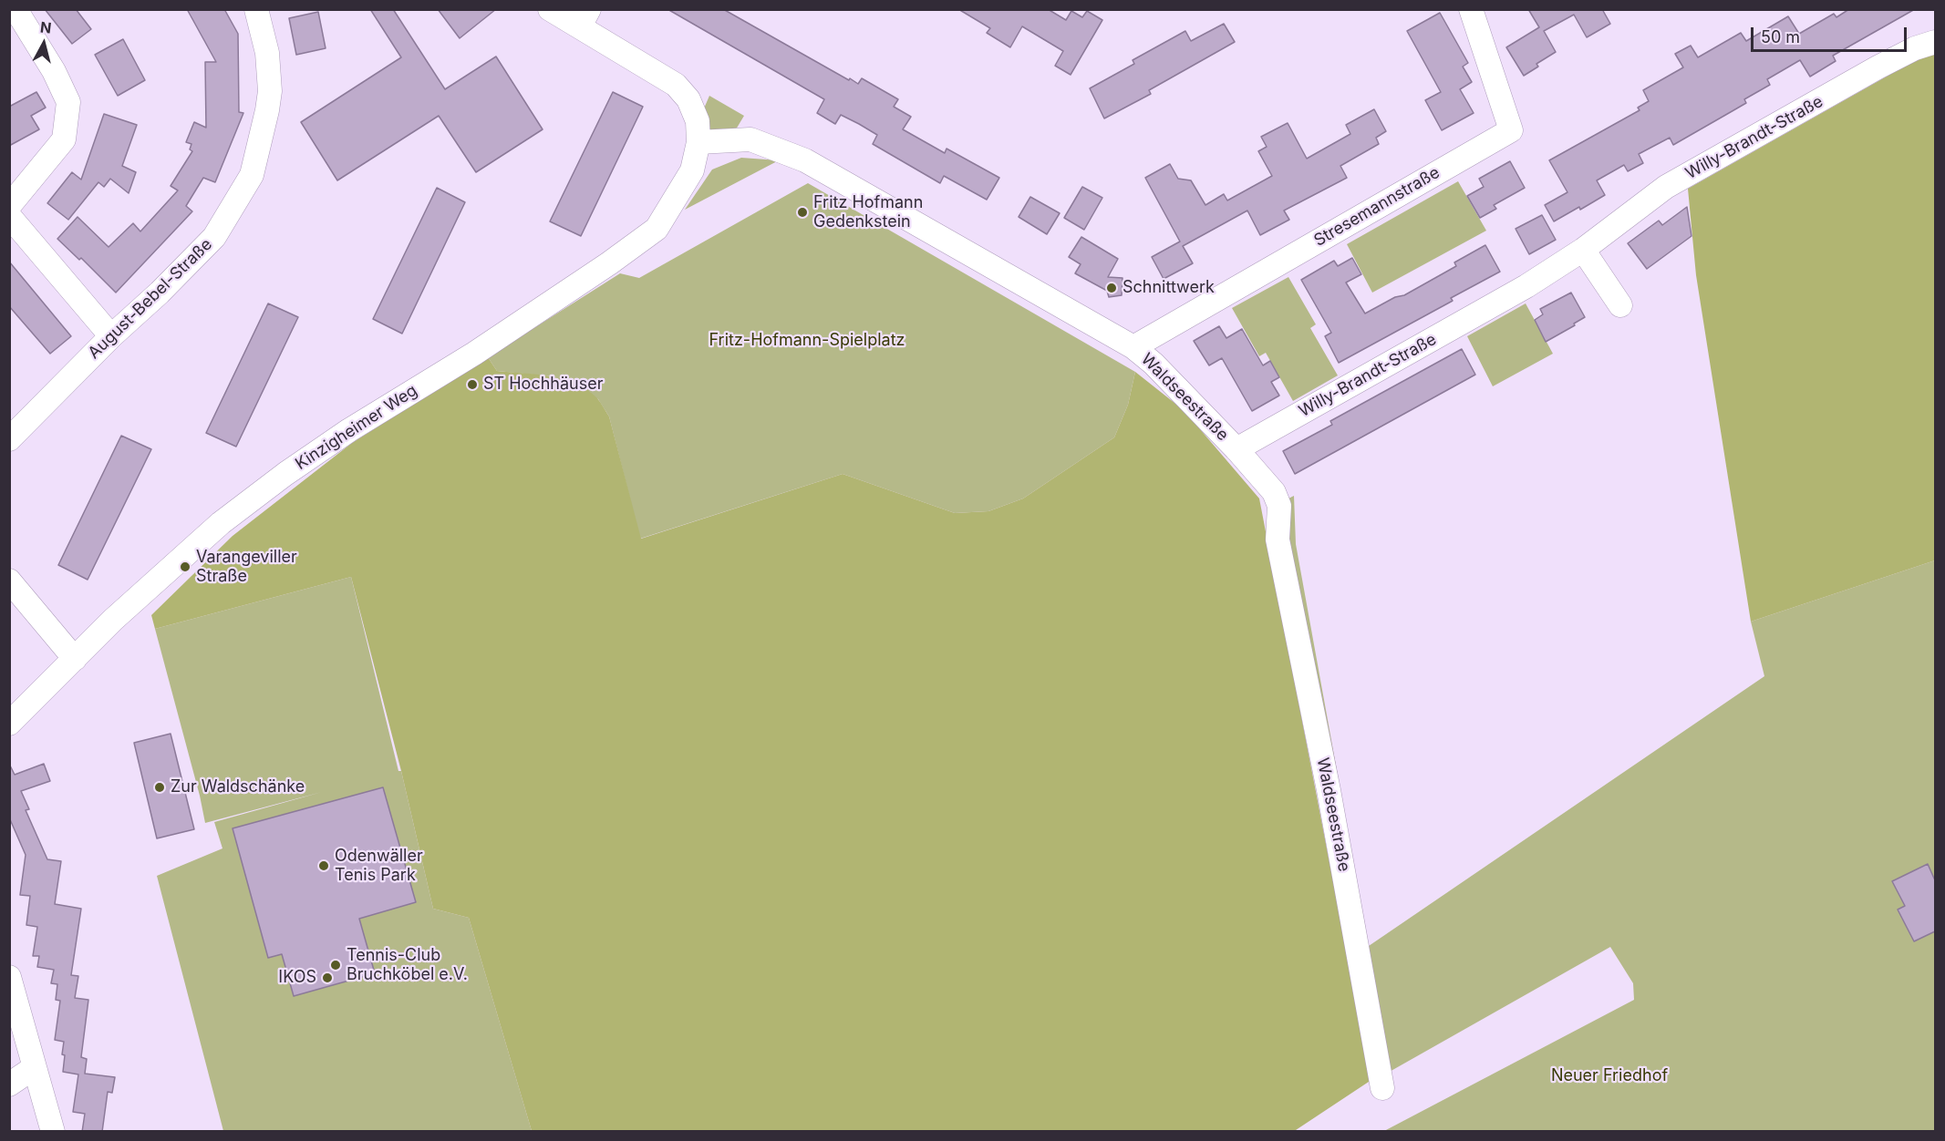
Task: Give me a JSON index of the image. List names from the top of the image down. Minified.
{"streets":{"street":["Willy-Brandt-Straße","Stresemannstraße","August-Bebel-Straße","Waldseestraße","Kinzigheimer Weg"]},"crossings":[["Willy-Brandt-Straße","Waldseestraße"],["Stresemannstraße","Waldseestraße"],["Waldseestraße","Kinzigheimer Weg"]],"parks":["Fritz-Hofmann-Spielplatz","Neuer Friedhof"],"places":["Fritz Hofmann Gedenkstein","Schnittwerk","ST Hochhäuser","Varangeviller Straße","Zur Waldschänke","Odenwäller Tenis Park","Tennis-Club Bruchköbel e.V.","IKOS"],"scale_bar":"50 m","north":"top"}
